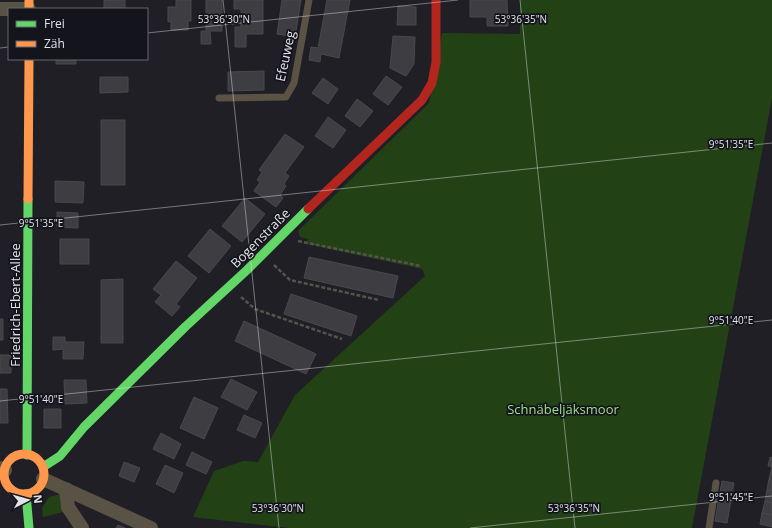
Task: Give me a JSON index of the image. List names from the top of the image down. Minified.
{"streets":{"street":["Bogenstraße","Friedrich-Ebert-Allee"],"lane":["Efeuweg"]},"crossings":[["Bogenstraße","Friedrich-Ebert-Allee"]],"parks":["Schnäbeljäksmoor"],"legend":["Frei","Zäh"],"north":"right","coordinates":["53°36'30\"N","53°36'35\"N","9°51'35\"E","9°51'40\"E","9°51'45\"E"]}
